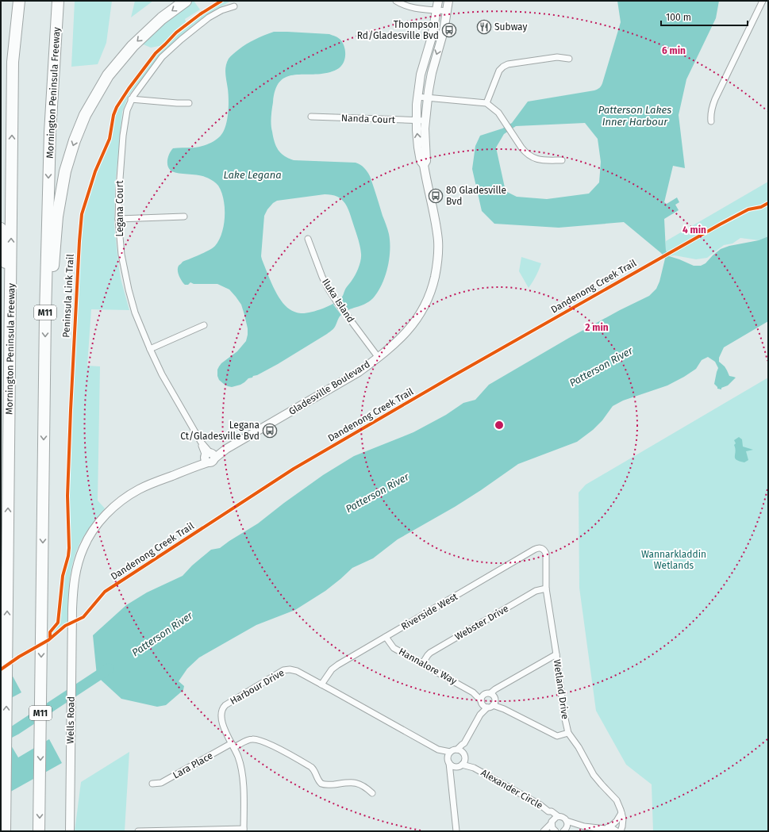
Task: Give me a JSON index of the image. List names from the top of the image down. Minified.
{"streets":{"highway":["Mornington Peninsula Freeway","M11"],"main road":["Gladesville Boulevard","Wells Road"],"street":["Nanda Court","Legana Court","Iluka Island","Riverside West","Webster Drive","Hannalore Way","Harbour Drive","Wetland Drive","Lara Place","Alexander Circle"],"cycle path":["Dandenong Creek Trail","Peninsula Link Trail"]},"crossings":[["Nanda Court","Gladesville Boulevard"],["Legana Court","Gladesville Boulevard"],["Iluka Island","Gladesville Boulevard"],["Gladesville Boulevard","Wells Road"],["Riverside West","Hannalore Way"],["Riverside West","Harbour Drive"],["Riverside West","Wetland Drive"],["Webster Drive","Hannalore Way"],["Webster Drive","Wetland Drive"],["Harbour Drive","Lara Place"],["Harbour Drive","Alexander Circle"]],"water":["Patterson Lakes Inner Harbour","Lake Legana","Patterson River"],"parks":["Wannarkladdin Wetlands"],"places":{"restaurant":["Subway"],"bus stop":["Thompson Rd/Gladesville Bvd","80 Gladesville Bvd","Legana Ct/Gladesville Bvd"]},"scale_bar":"100 m","rings":["6 min","4 min","2 min"]}
